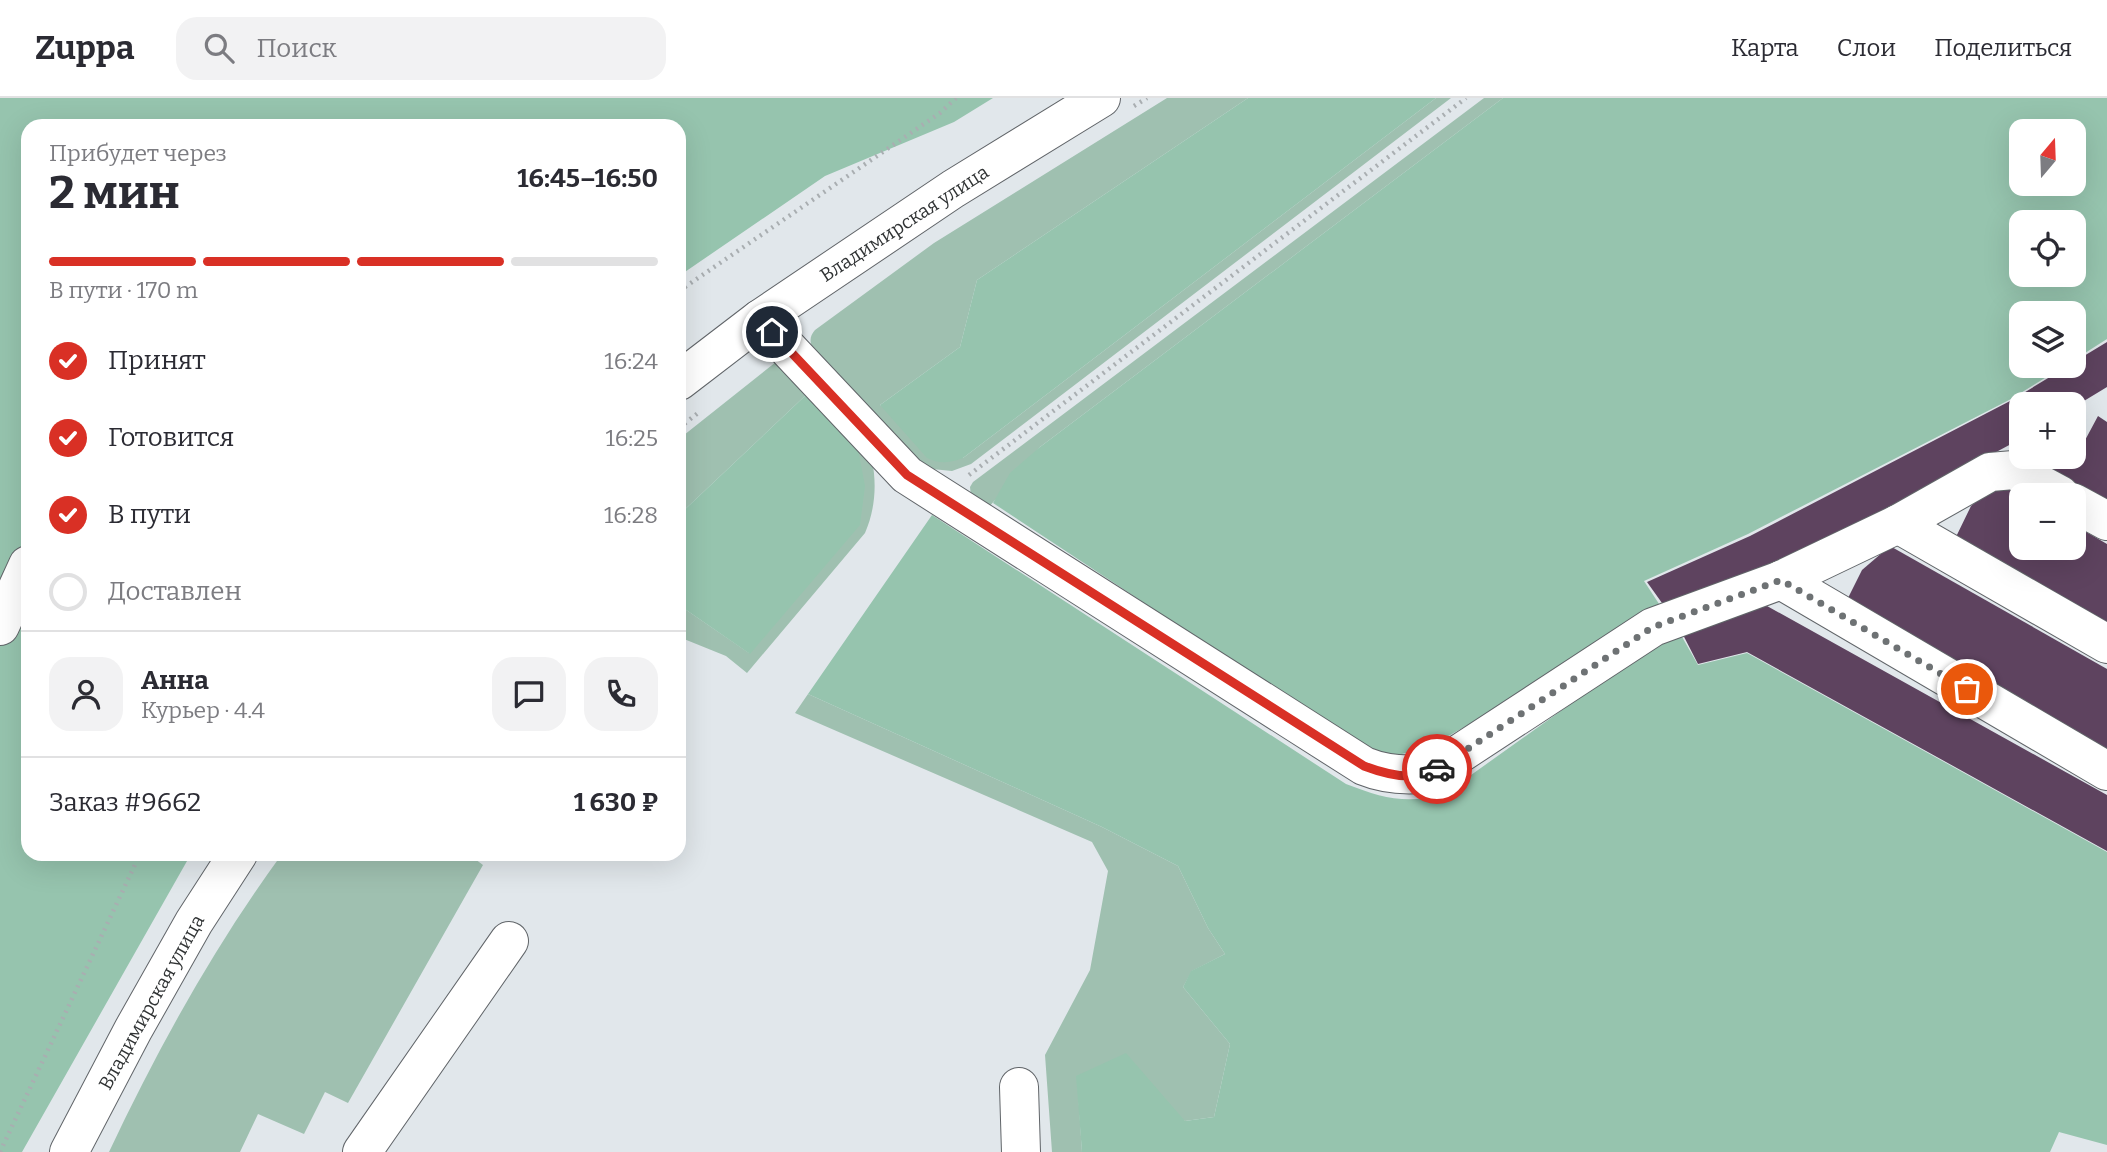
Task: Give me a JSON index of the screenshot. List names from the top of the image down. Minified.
{"streets":{"street":["Владимирская улица"]},"north":"top","page":{"header":"Zuppa","search":"Поиск","nav":["Карта","Слои","Поделиться"],"map_buttons":["+","−"],"heading":["2 мин","Прибудет через","16:45–16:50"],"panel":["Анна","Курьер · 4.4","Заказ #9662","1 630 ₽"],"bar":"В пути · 170 m","list":[["Принят","16:24"],["Готовится","16:25"],["В пути","16:28"],"Доставлен"]}}
